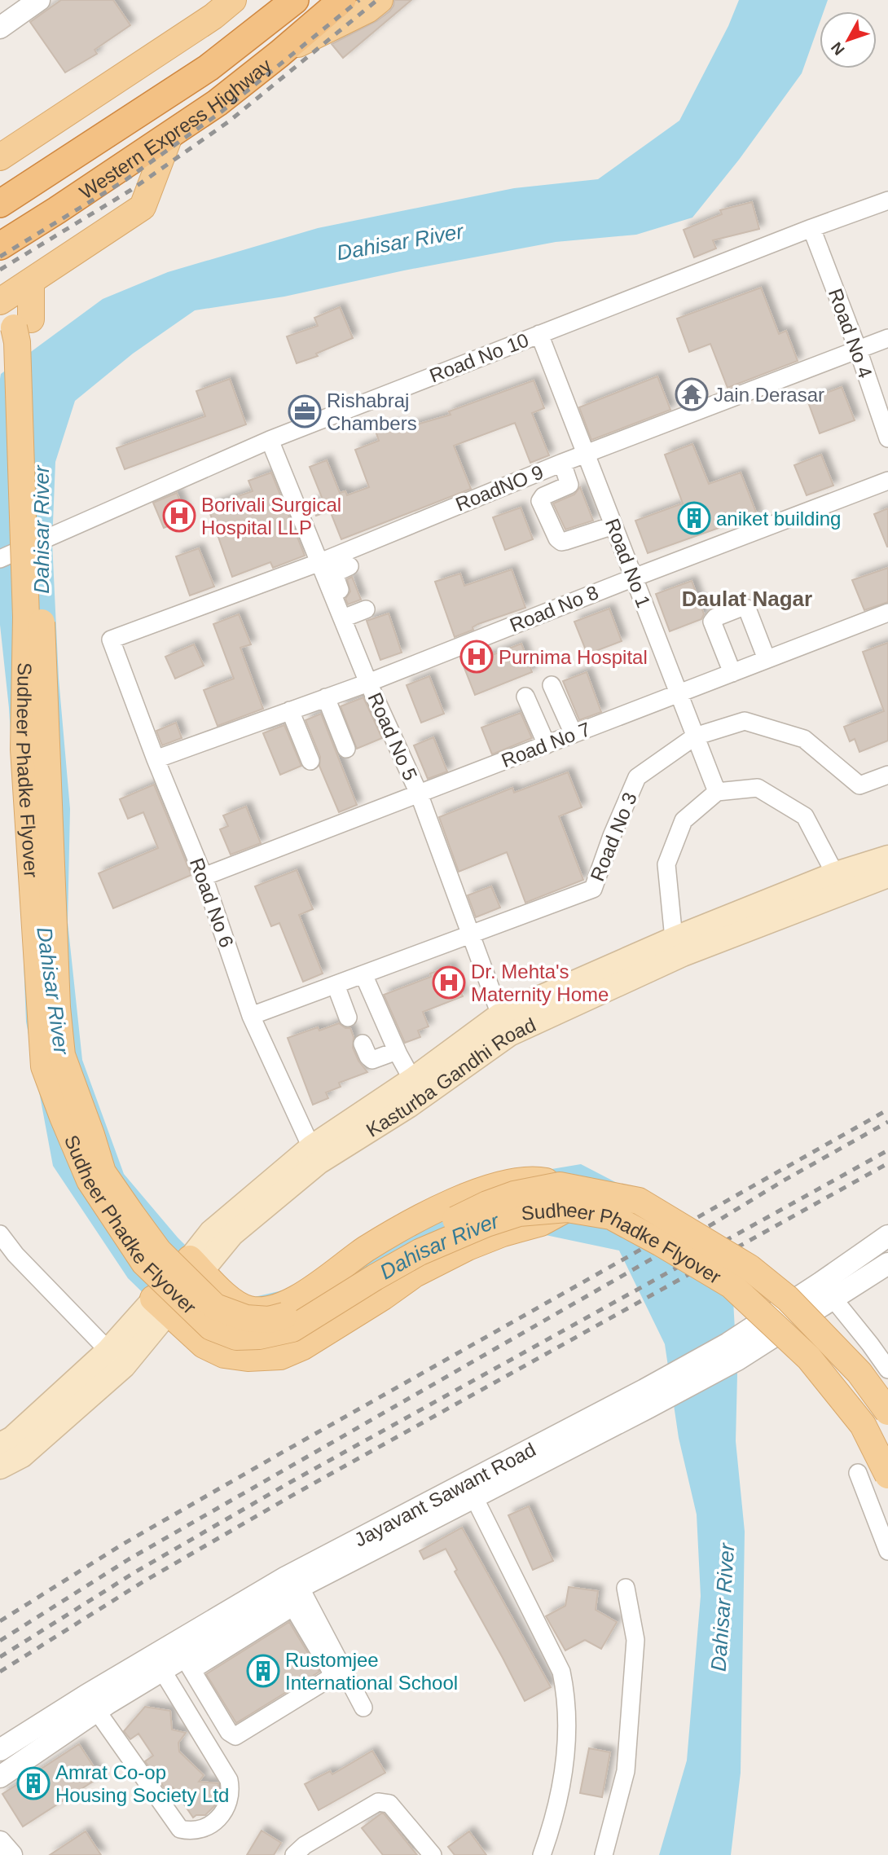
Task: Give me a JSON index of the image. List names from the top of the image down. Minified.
{"streets":{"highway":["Western Express Highway"],"main road":["Sudheer Phadke Flyover","Kasturba Gandhi Road"],"street":["Road No 4","Road No 10","RoadNO 9","Road No 1","Road No 8","Road No 5","Road No 7","Road No 3","Road No 6","Jayavant Sawant Road"]},"crossings":[["Road No 4","Road No 10"],["Road No 4","RoadNO 9"],["Road No 10","Road No 1"],["Road No 10","Road No 5"],["RoadNO 9","Road No 1"],["RoadNO 9","Road No 5"],["RoadNO 9","Road No 6"],["Road No 1","Road No 8"],["Road No 1","Road No 7"],["Road No 1","Road No 3"],["Road No 8","Road No 5"],["Road No 8","Road No 6"],["Road No 5","Road No 7"],["Road No 5","Road No 3"],["Road No 5","Kasturba Gandhi Road"],["Road No 7","Road No 6"],["Road No 3","Road No 6"],["Road No 6","Kasturba Gandhi Road"]],"districts":["Daulat Nagar"],"water":["Dahisar River"],"places":{"temple":["Jain Derasar"],"office":["Rishabraj Chambers"],"hospital":["Borivali Surgical Hospital LLP","Purnima Hospital","Dr. Mehta's Maternity Home"],"building":["aniket building","Rustomjee International School","Amrat Co-op Housing Society Ltd"]},"north":"bottom left"}
